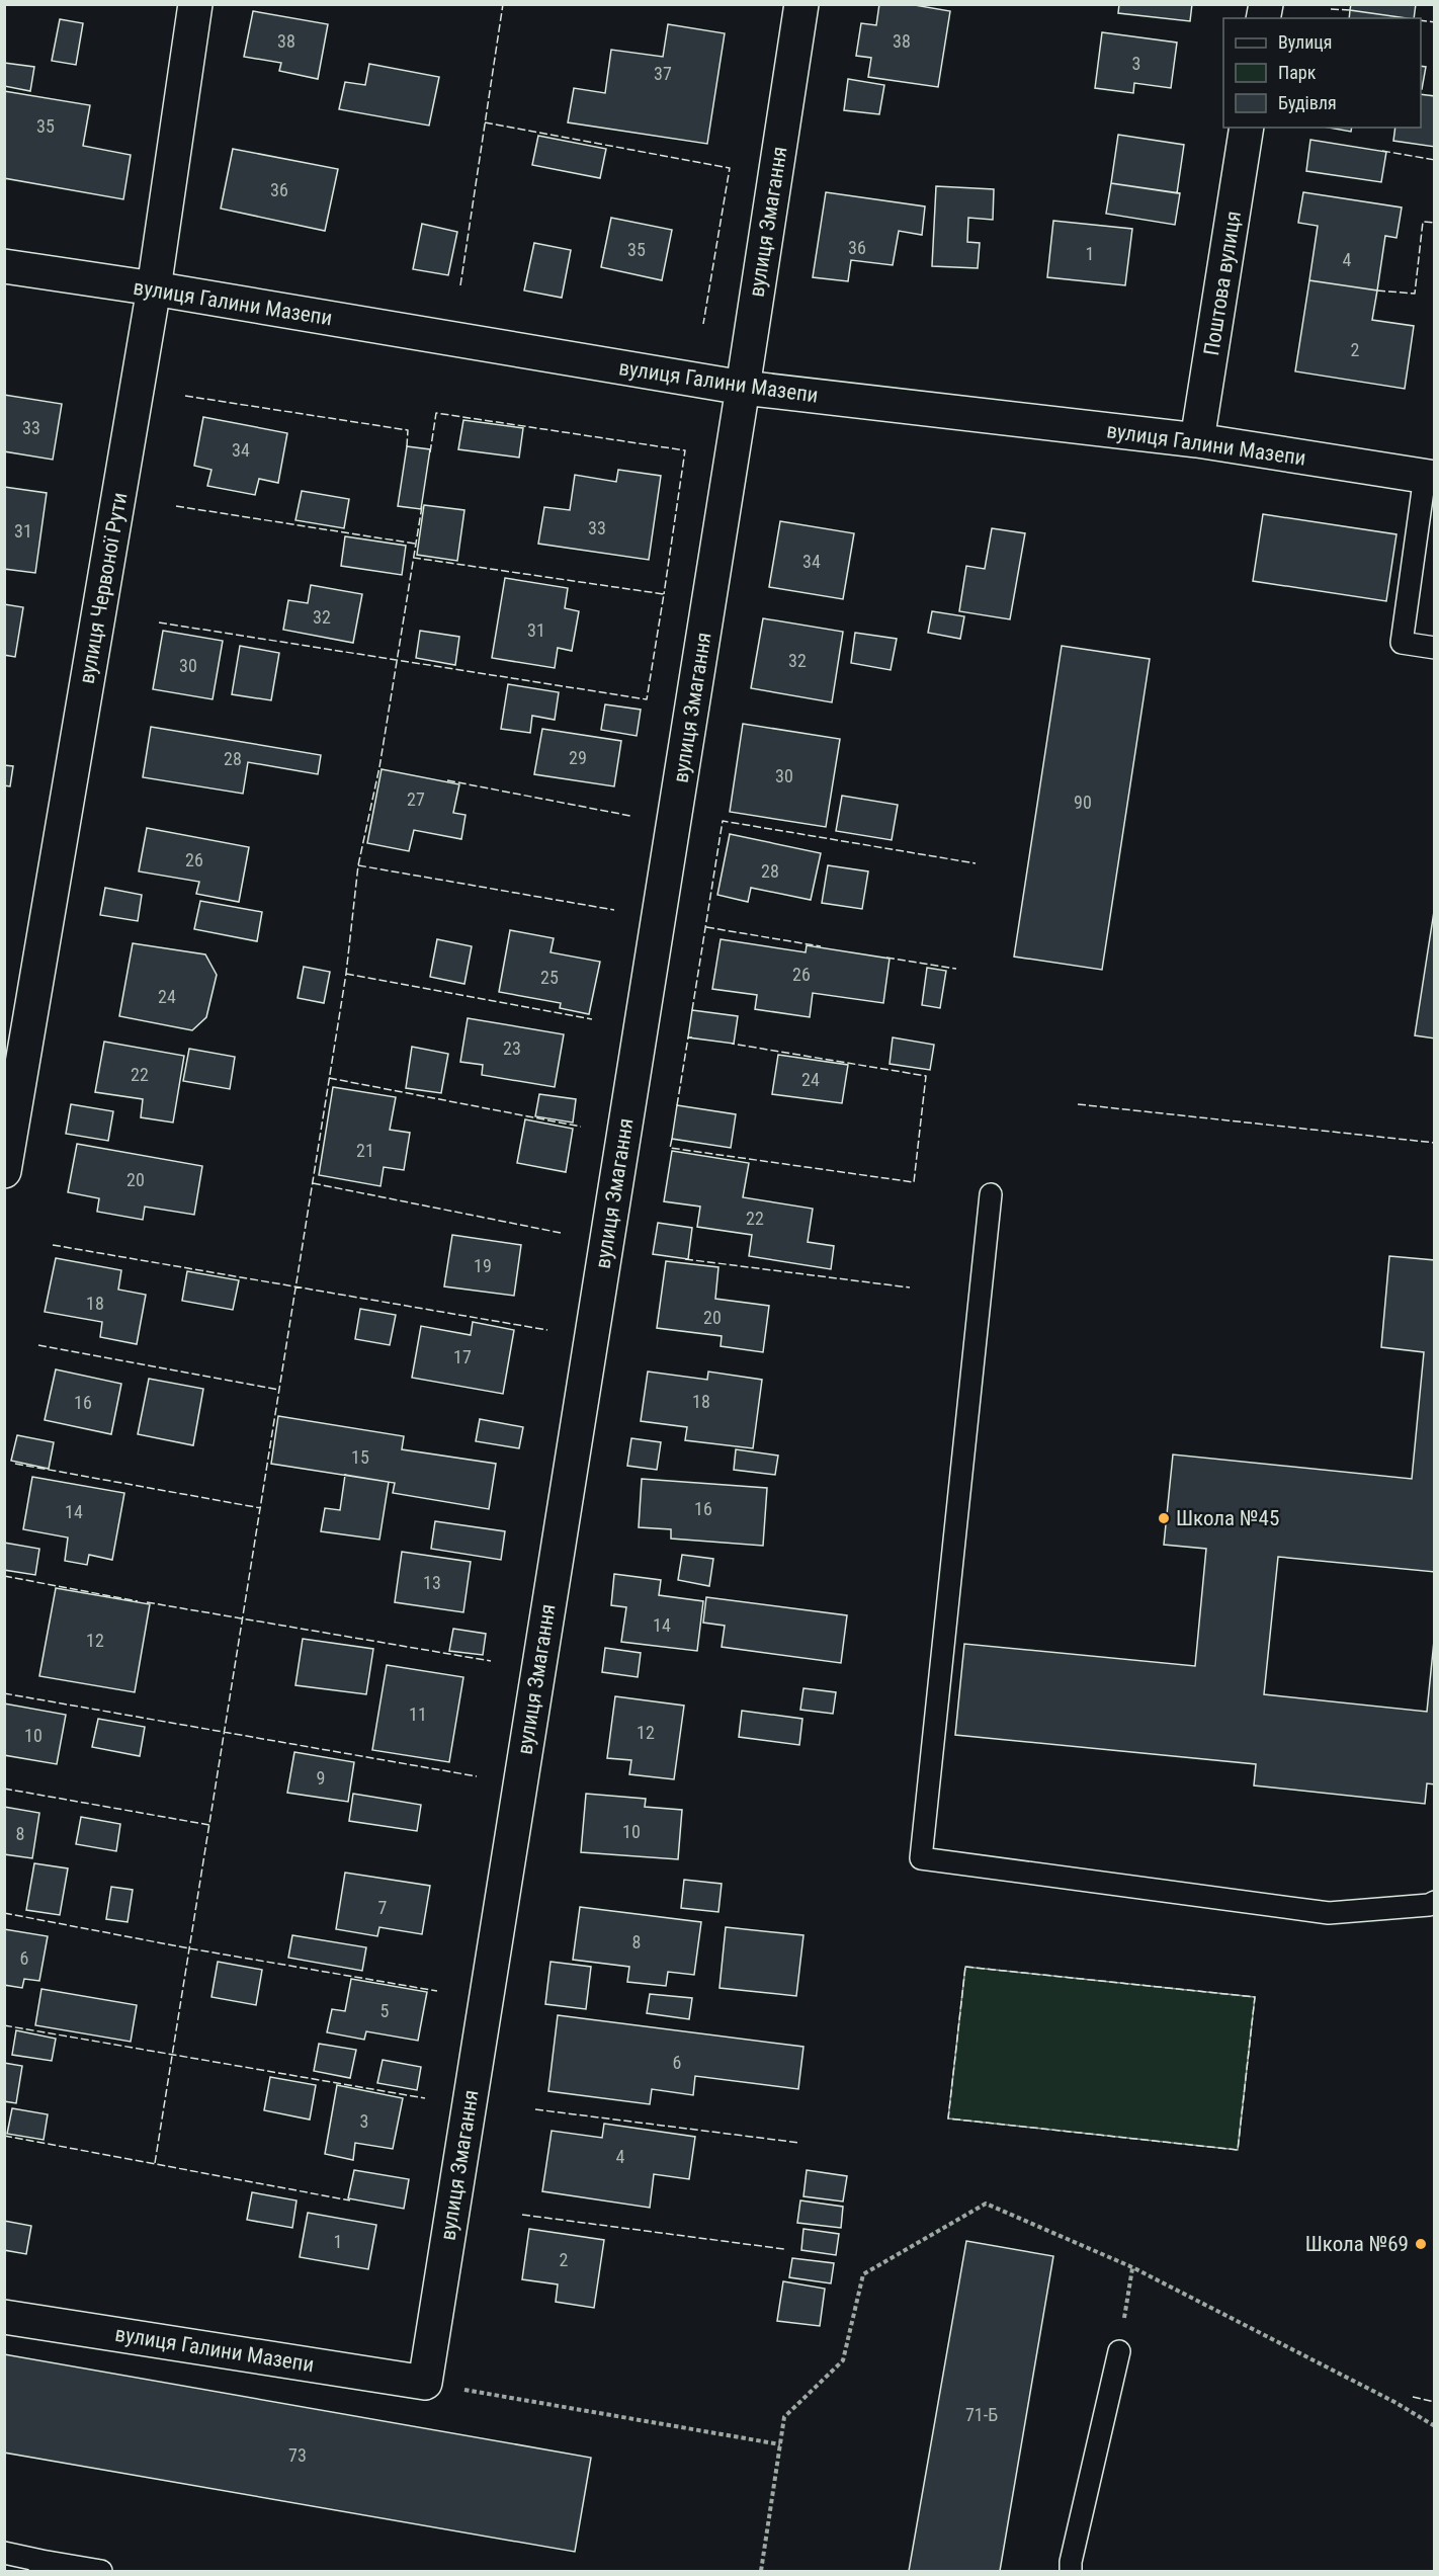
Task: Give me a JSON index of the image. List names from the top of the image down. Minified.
{"streets":{"street":["вулиця Змагання","Поштова вулиця","вулиця Галини Мазепи","вулиця Червоної Рути"]},"crossings":[["вулиця Змагання","вулиця Галини Мазепи"],["Поштова вулиця","вулиця Галини Мазепи"],["вулиця Галини Мазепи","вулиця Червоної Рути"]],"places":["Школа №45","Школа №69"],"house_numbers":["38","38","3","37","35","36","36","35","1","4","2","33","34","33","31","34","32","31","32","30","29","28","30","27","90","26","28","26","25","24","23","22","24","21","20","22","19","18","20","17","18","16","15","16","14","13","14","12","11","12","10","9","10","8","7","8","6","5","6","3","4","1","2","71-Б","73"],"legend":["Вулиця","Парк","Будівля"]}
